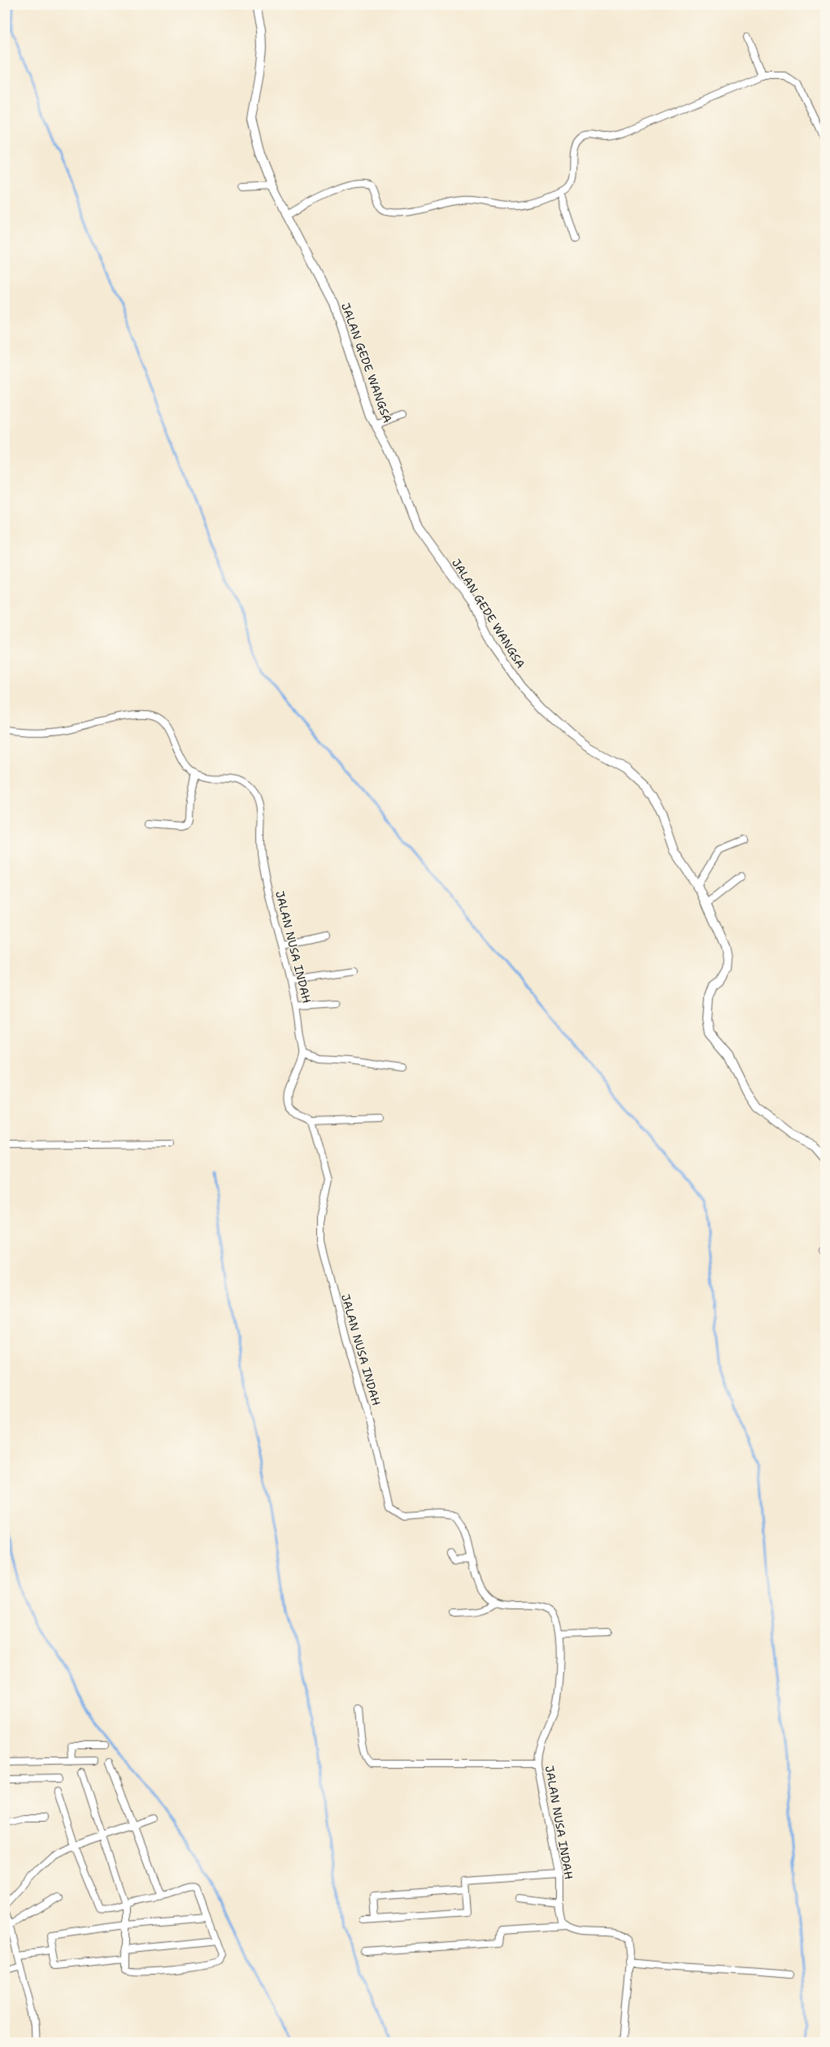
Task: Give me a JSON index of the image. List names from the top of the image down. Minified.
{"streets":{"street":["JALAN GEDE WANGSA","JALAN NUSA INDAH"]}}
